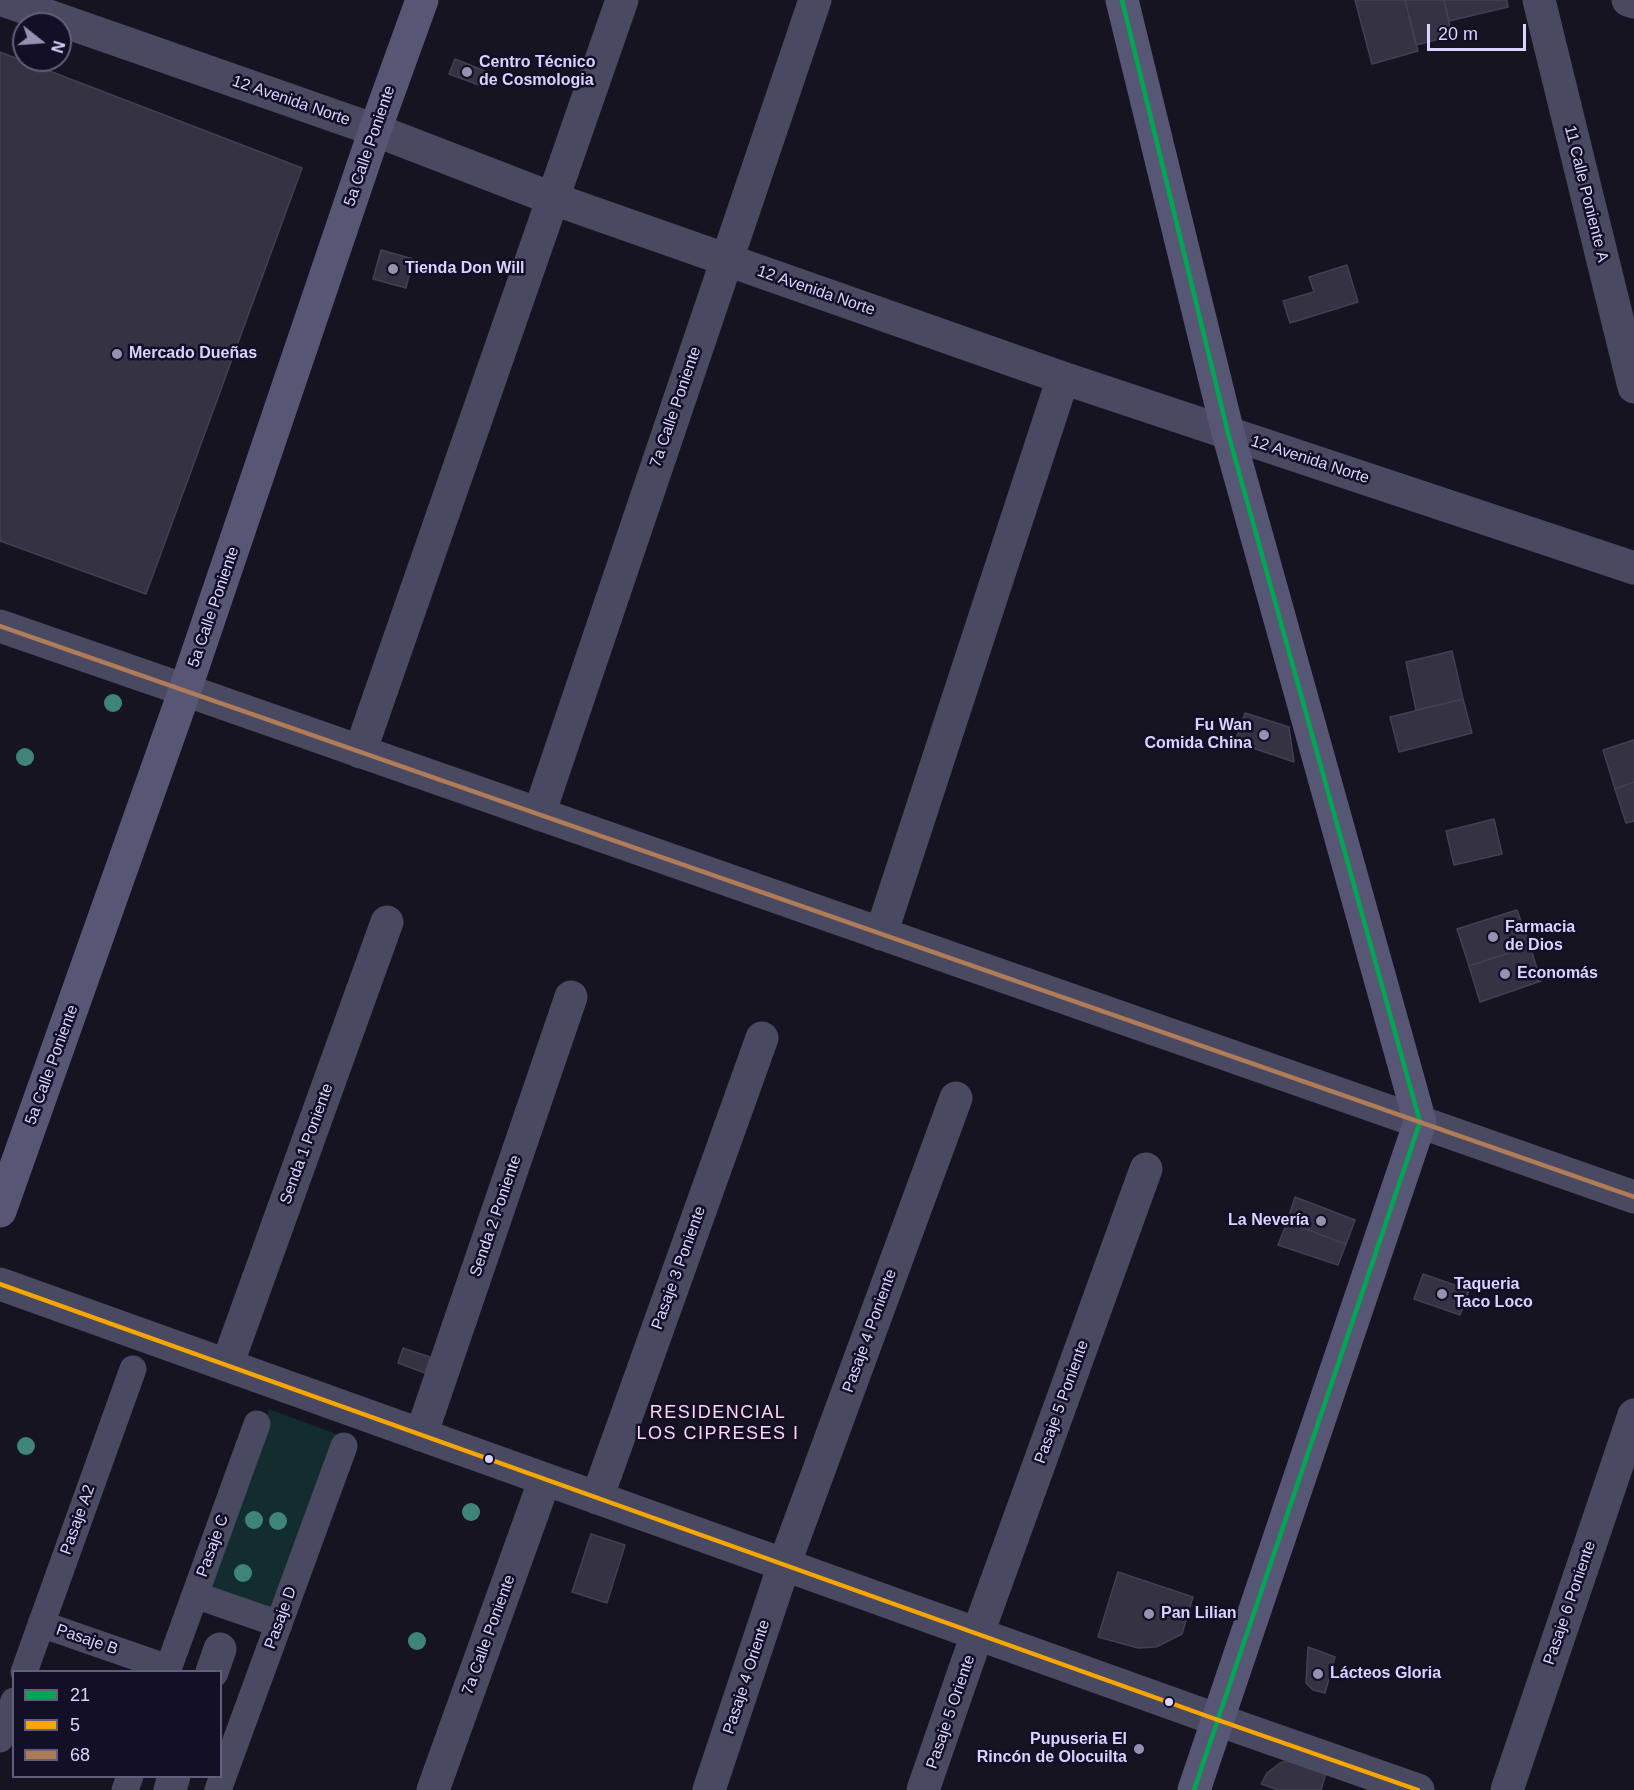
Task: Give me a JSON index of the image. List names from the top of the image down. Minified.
{"streets":{"main road":["5a Calle Poniente"],"street":["12 Avenida Norte","11 Calle Poniente A","7a Calle Poniente","Senda 1 Poniente","Senda 2 Poniente","Pasaje 3 Poniente","Pasaje 4 Poniente","Pasaje 5 Poniente","Pasaje A2","Pasaje C","Pasaje 6 Poniente","Pasaje D","Pasaje B","Pasaje 4 Oriente","Pasaje 5 Oriente"]},"crossings":[["12 Avenida Norte","5a Calle Poniente"],["12 Avenida Norte","7a Calle Poniente"],["Pasaje 4 Poniente","Pasaje 4 Oriente"],["Pasaje 5 Poniente","Pasaje 5 Oriente"],["Pasaje A2","Pasaje B"],["Pasaje C","Pasaje B"]],"districts":["RESIDENCIAL LOS CIPRESES I"],"places":["Centro Técnico de Cosmologia","Tienda Don Will","Mercado Dueñas","Fu Wan Comida China","Farmacia de Dios","Economás","La Nevería","Taqueria Taco Loco","Pan Lilian","Lácteos Gloria","Pupuseria El Rincón de Olocuilta"],"lines":["transit line 21","transit line 68","transit line 5"],"legend":["21","5","68"],"scale_bar":"20 m","north":"right"}
